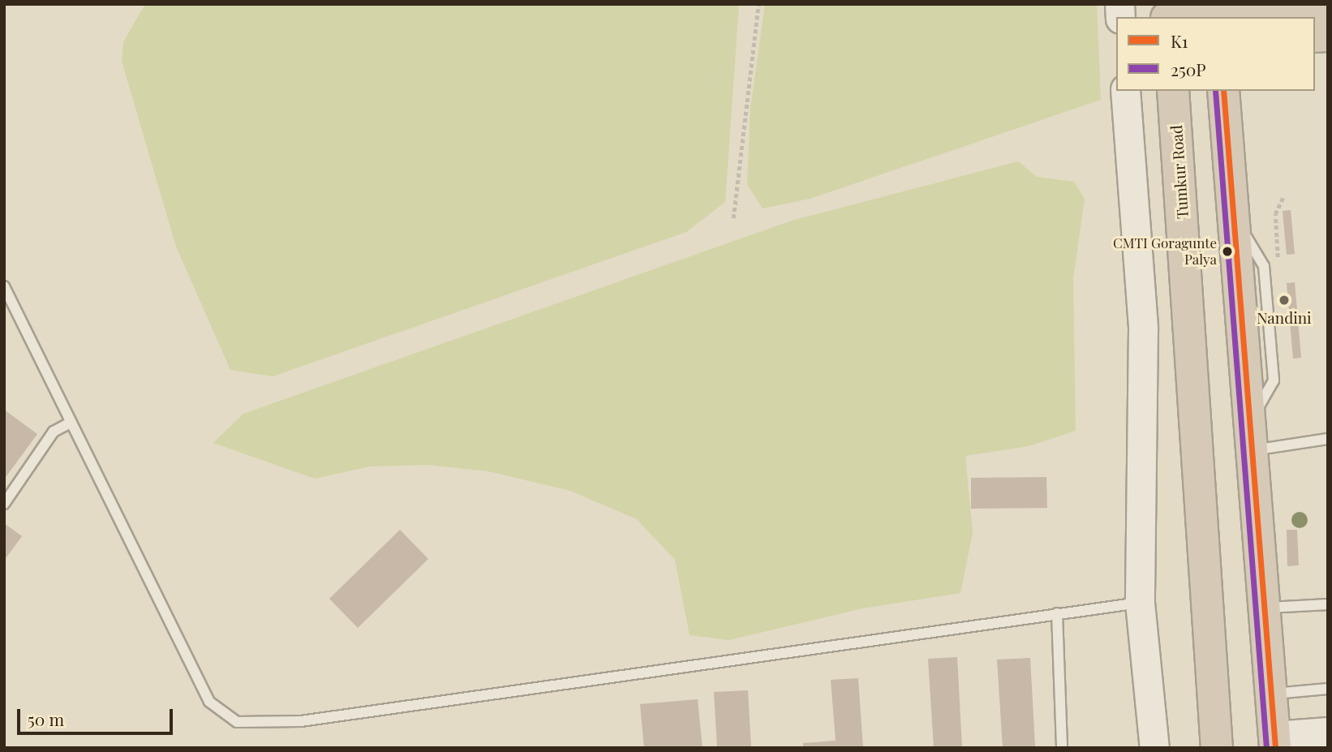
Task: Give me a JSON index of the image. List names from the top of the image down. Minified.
{"streets":{"highway":["Tumkur Road"]},"places":["CMTI Goragunte Palya","Nandini"],"lines":["transit line K1","transit line 250P"],"legend":["K1","250P"],"scale_bar":"50 m"}
